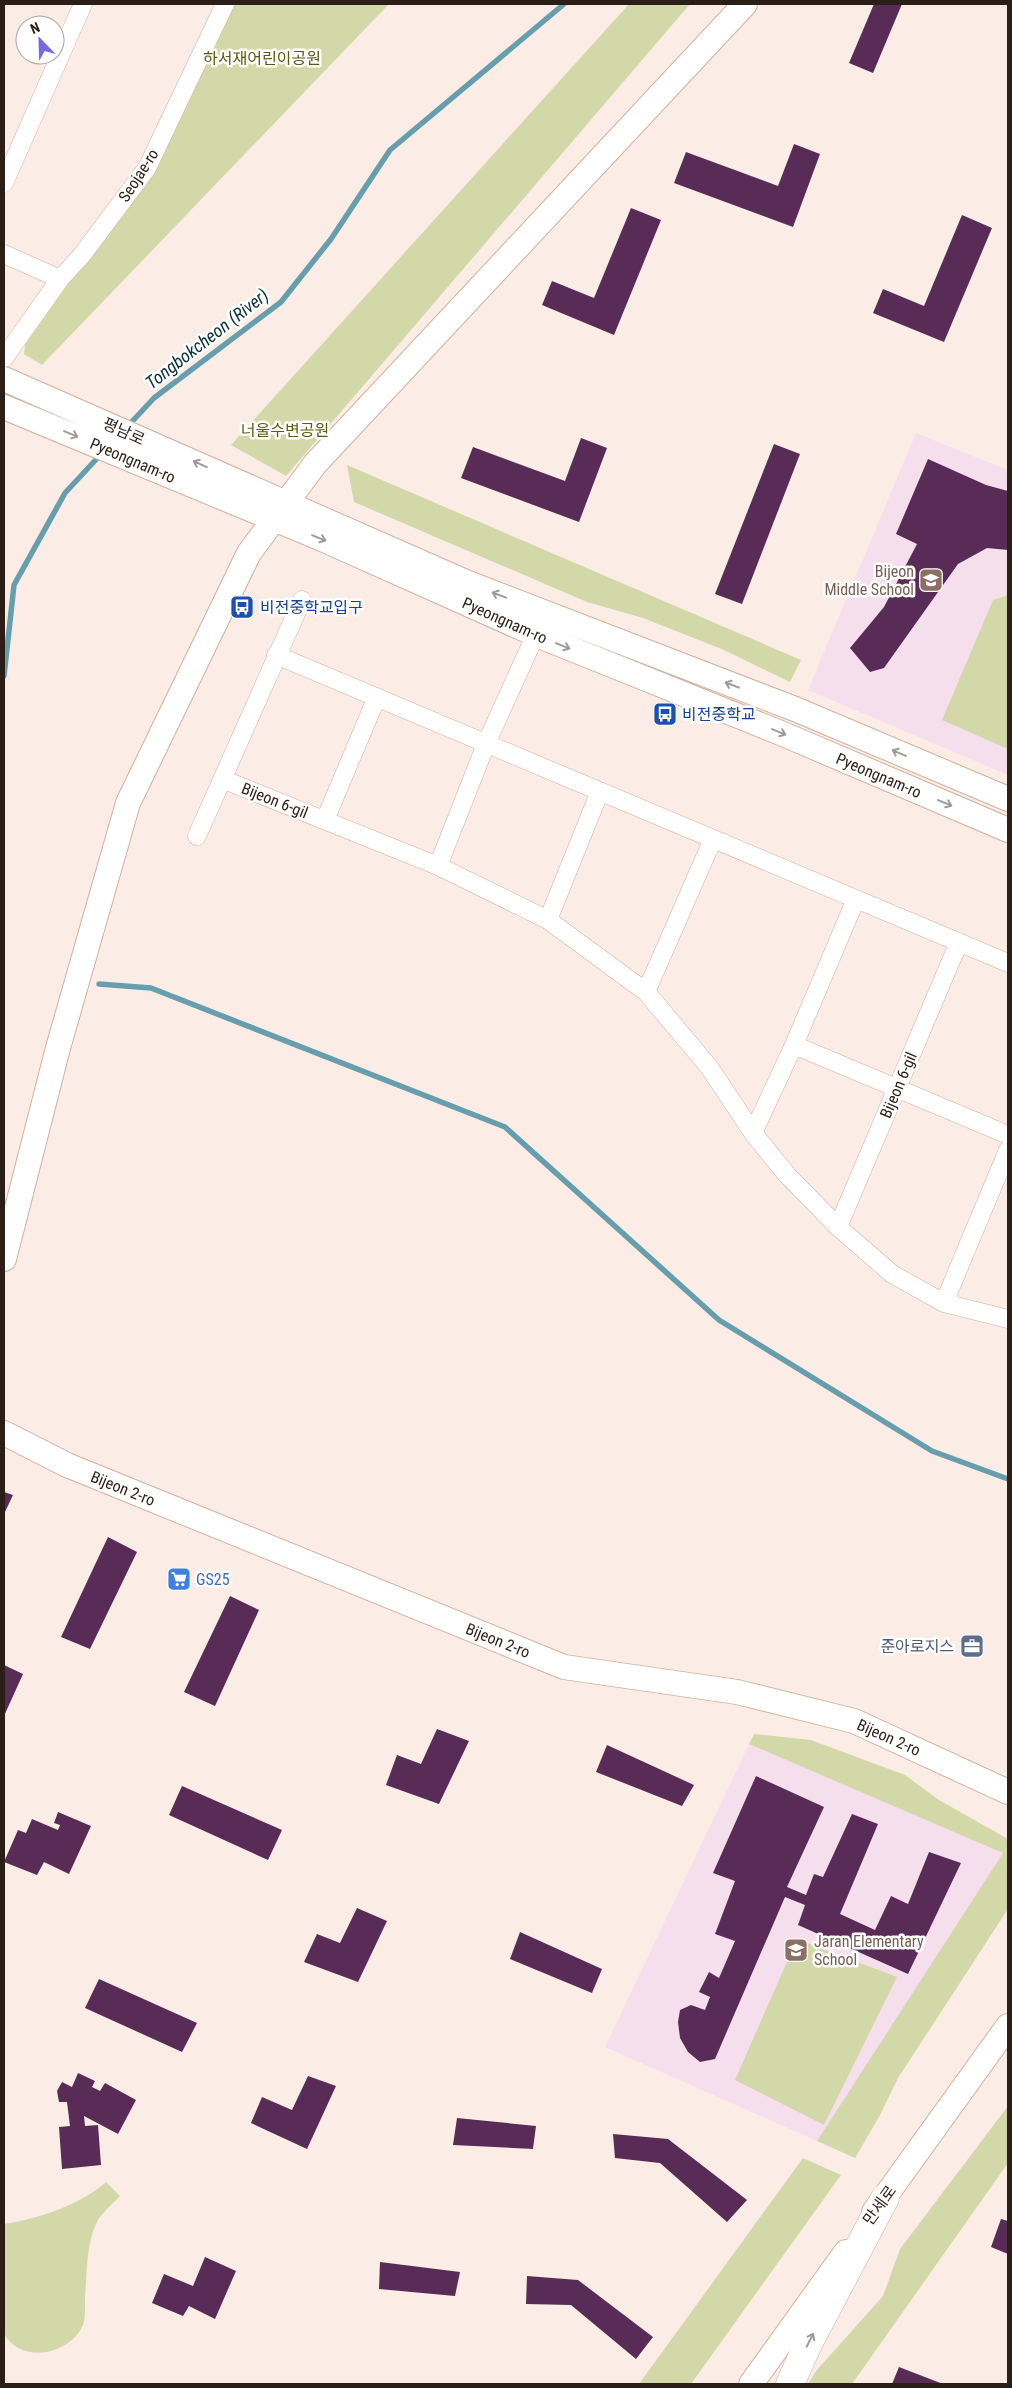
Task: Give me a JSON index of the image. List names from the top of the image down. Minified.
{"streets":{"street":["Seojae-ro","평남로","Pyeongnam-ro","Bijeon 6-gil","Bijeon 2-ro","만세로"]},"crossings":[["평남로","Pyeongnam-ro"]],"one_way":["평남로"],"water":["Tongbokcheon (River)"],"parks":["하서재어린이공원","너울수변공원"],"places":{"school or university":["Bijeon Middle School","Jaran Elementary School"],"bus stop":["비전중학교입구","비전중학교"],"supermarket":["GS25"],"office":["준아로지스"]},"north":"top left"}
